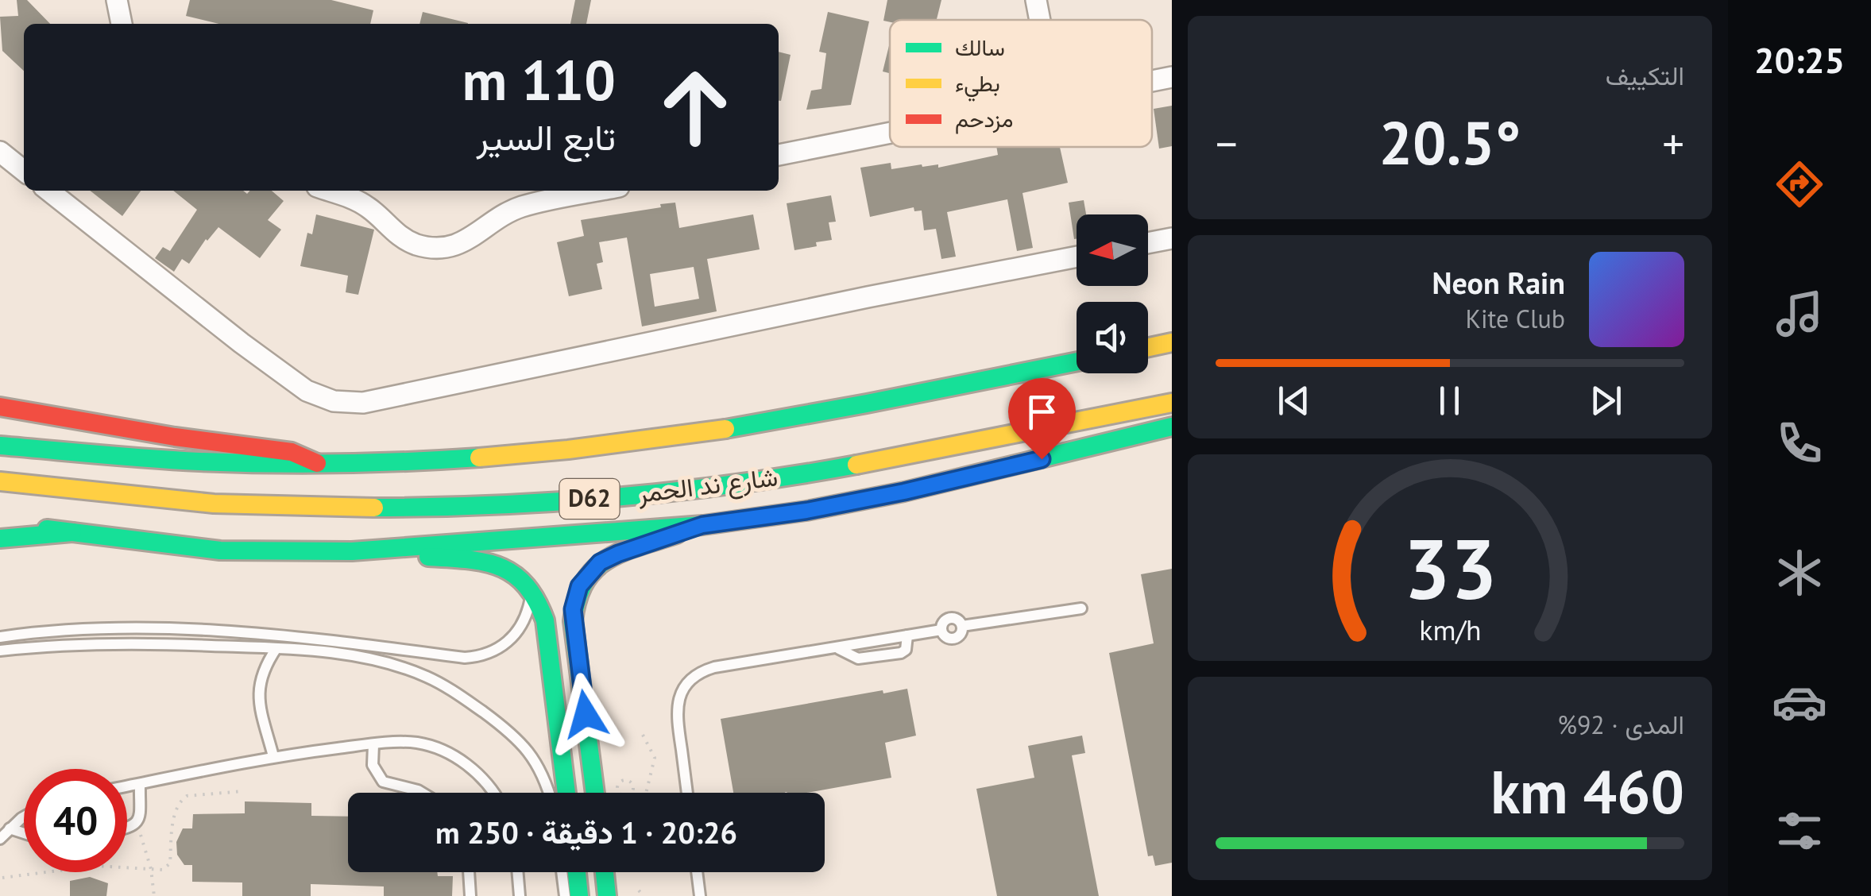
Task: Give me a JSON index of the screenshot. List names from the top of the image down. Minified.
{"streets":{"main road":["شارع ند الحمر","D62"]},"legend":["سالك","بطيء","مزدحم"],"north":"left","page":{"tabs":"20:25","tile":["التكييف",["المدى · 92%","460 km"]],"turn":["110 m","تابع السير"],"heat":["−","20.5°","+"],"song":["Neon Rain","Kite Club"],"limit":"40","trip":"20:26 · 1 دقيقة · 250 m","gauge":["33","km/h"]}}
